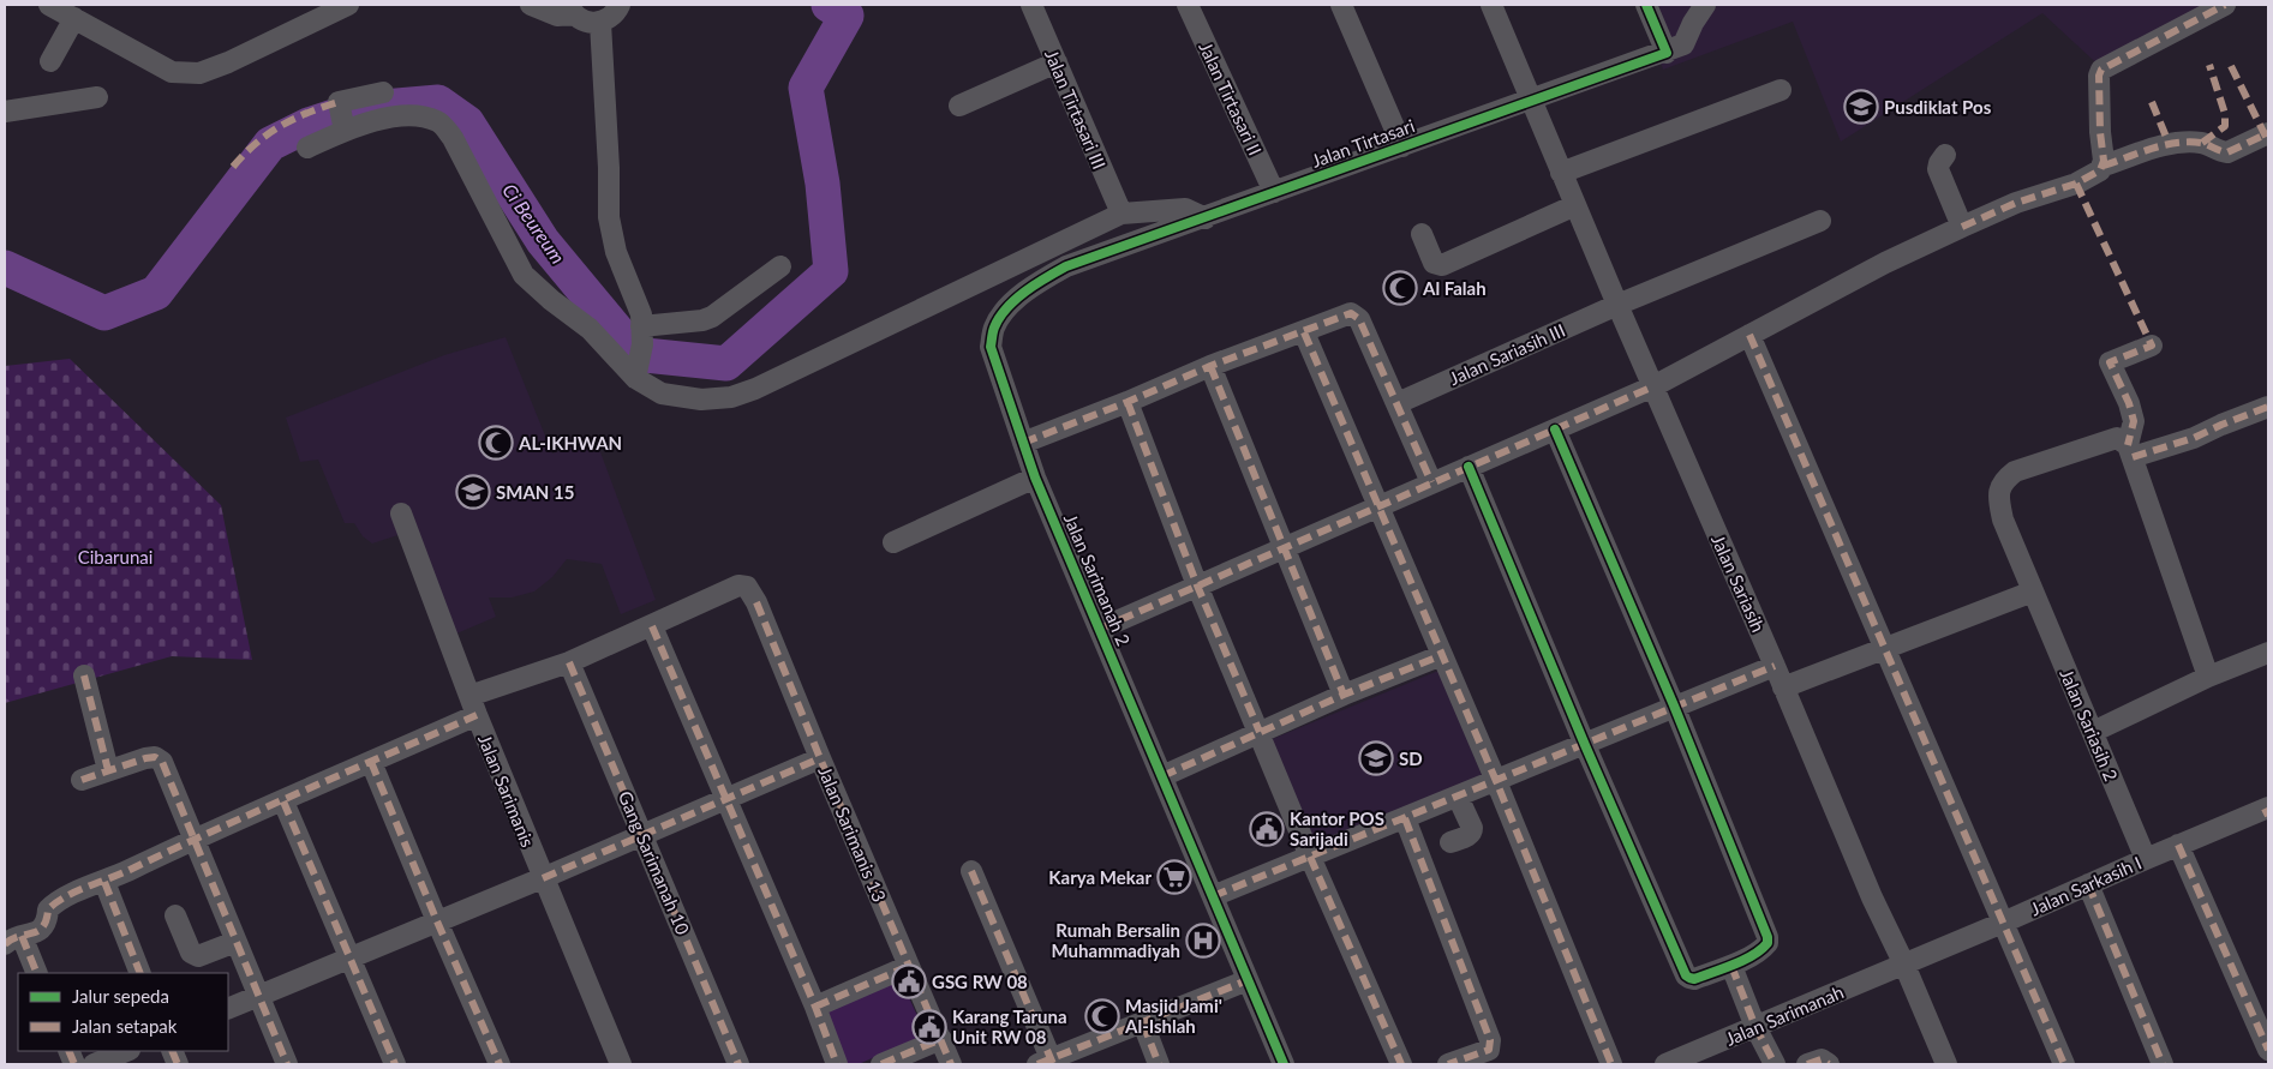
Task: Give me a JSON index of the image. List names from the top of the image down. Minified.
{"streets":{"street":["Jalan Tirtasari II","Jalan Tirtasari III","Jalan Tirtasari","Jalan Sariasih III","Jalan Sarimanah 2","Jalan Sariasih","Jalan Sariasih 2","Jalan Sarimanis","Jalan Sarimanis 13","Gang Sarimanah 10","Jalan Sarkasih I","Jalan Sarimanah"]},"crossings":[["Jalan Tirtasari II","Jalan Tirtasari"],["Jalan Tirtasari","Jalan Sarimanah 2"],["Jalan Tirtasari","Jalan Sariasih"],["Jalan Sariasih III","Jalan Sariasih"],["Jalan Sariasih","Jalan Sarkasih I"],["Jalan Sariasih","Jalan Sarimanah"],["Jalan Sariasih 2","Jalan Sarkasih I"],["Jalan Sarkasih I","Jalan Sarimanah"]],"water":["Ci Beureum"],"parks":["Cibarunai"],"places":{"school or university":["Pusdiklat Pos","SMAN 15","SD"],"mosque":["Al Falah","AL-IKHWAN","Masjid Jami' Al-Ishlah"],"public building":["Kantor POS Sarijadi","GSG RW 08","Karang Taruna Unit RW 08"],"supermarket":["Karya Mekar"],"hospital":["Rumah Bersalin Muhammadiyah"]},"legend":["Jalur sepeda","Jalan setapak"]}
